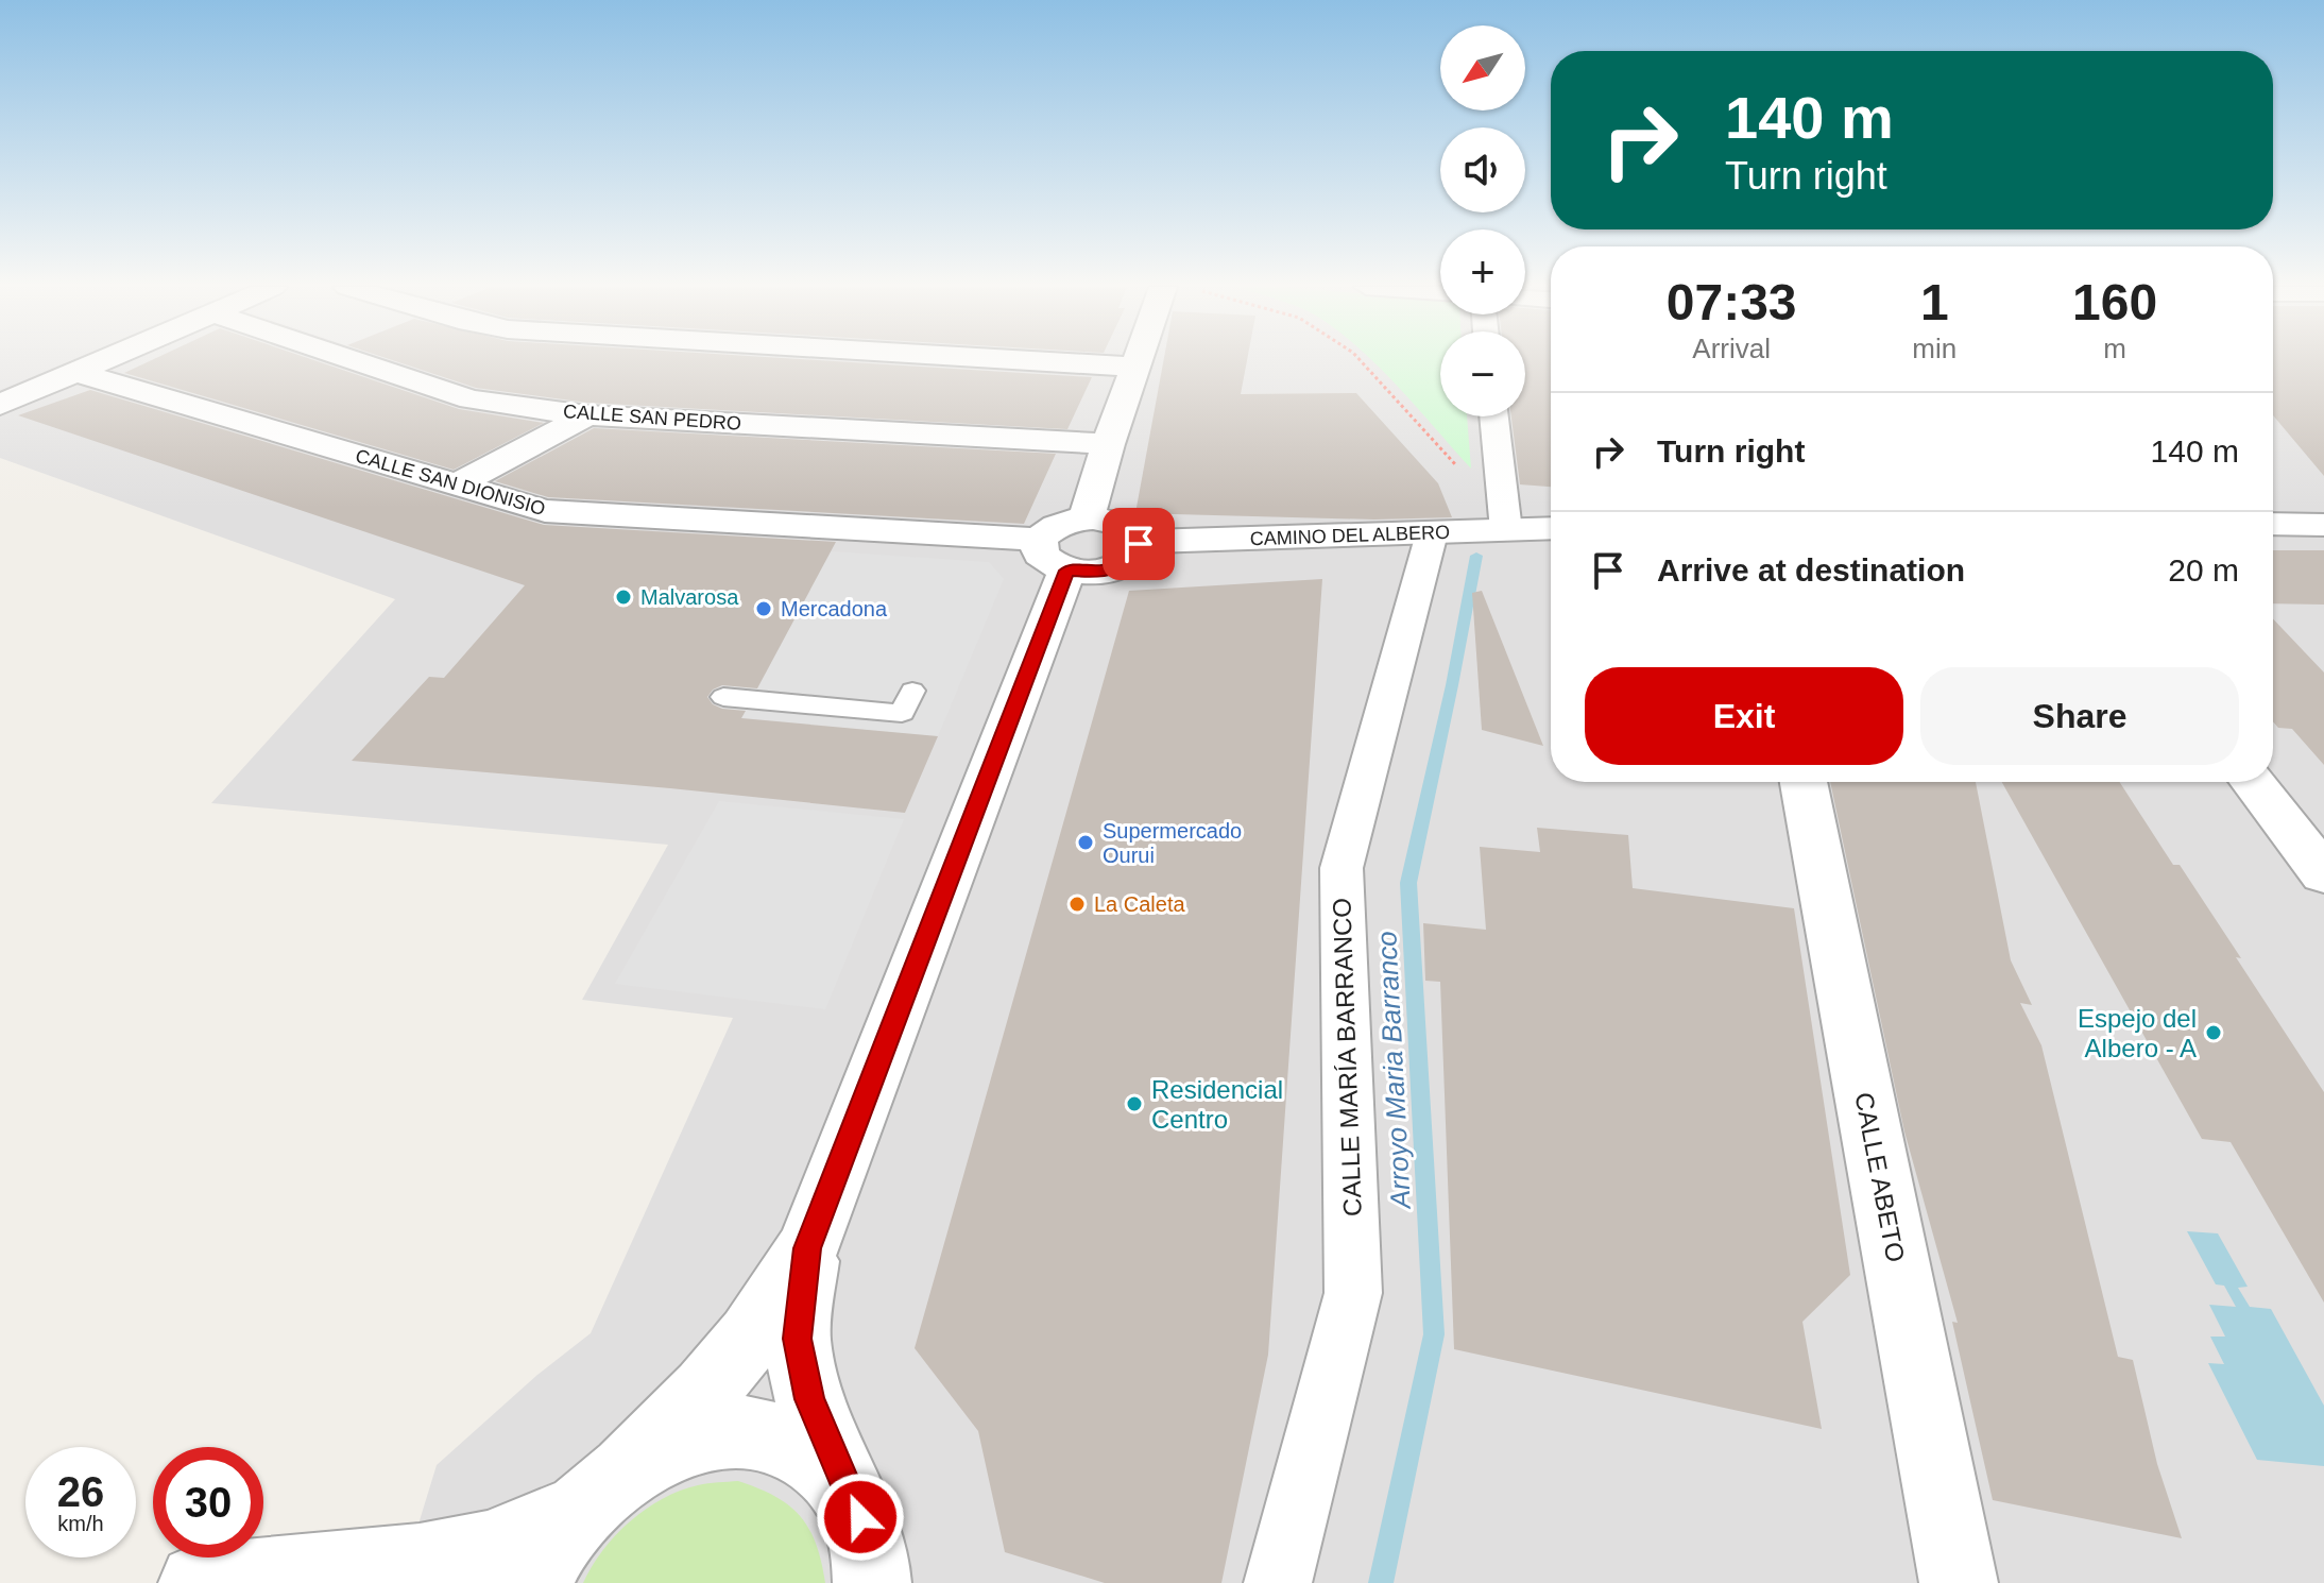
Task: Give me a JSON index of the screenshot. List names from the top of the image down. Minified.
{"streets":{"street":["CALLE SAN PEDRO","CALLE SAN DIONISIO","CAMINO DEL ALBERO","CALLE MARÍA BARRANCO","CALLE ABETO"]},"crossings":[["CALLE SAN DIONISIO","CAMINO DEL ALBERO"],["CAMINO DEL ALBERO","CALLE MARÍA BARRANCO"]],"water":["Arroyo Maria Barranco"],"places":["Malvarosa","Mercadona","Supermercado Ourui","La Caleta","Espejo del Albero - A","Residencial Centro"],"north":"bottom left","page":{"map_buttons":["+","−"],"turn":["140 m","Turn right"],"eta":["07:33","Arrival","1","min","160","m"],"list":[{"name":"Turn right","value":"140 m"},{"name":"Arrive at destination","value":"20 m"}],"buttons":["Exit","Share"],"speed":"26 km/h","limit":"30"}}
